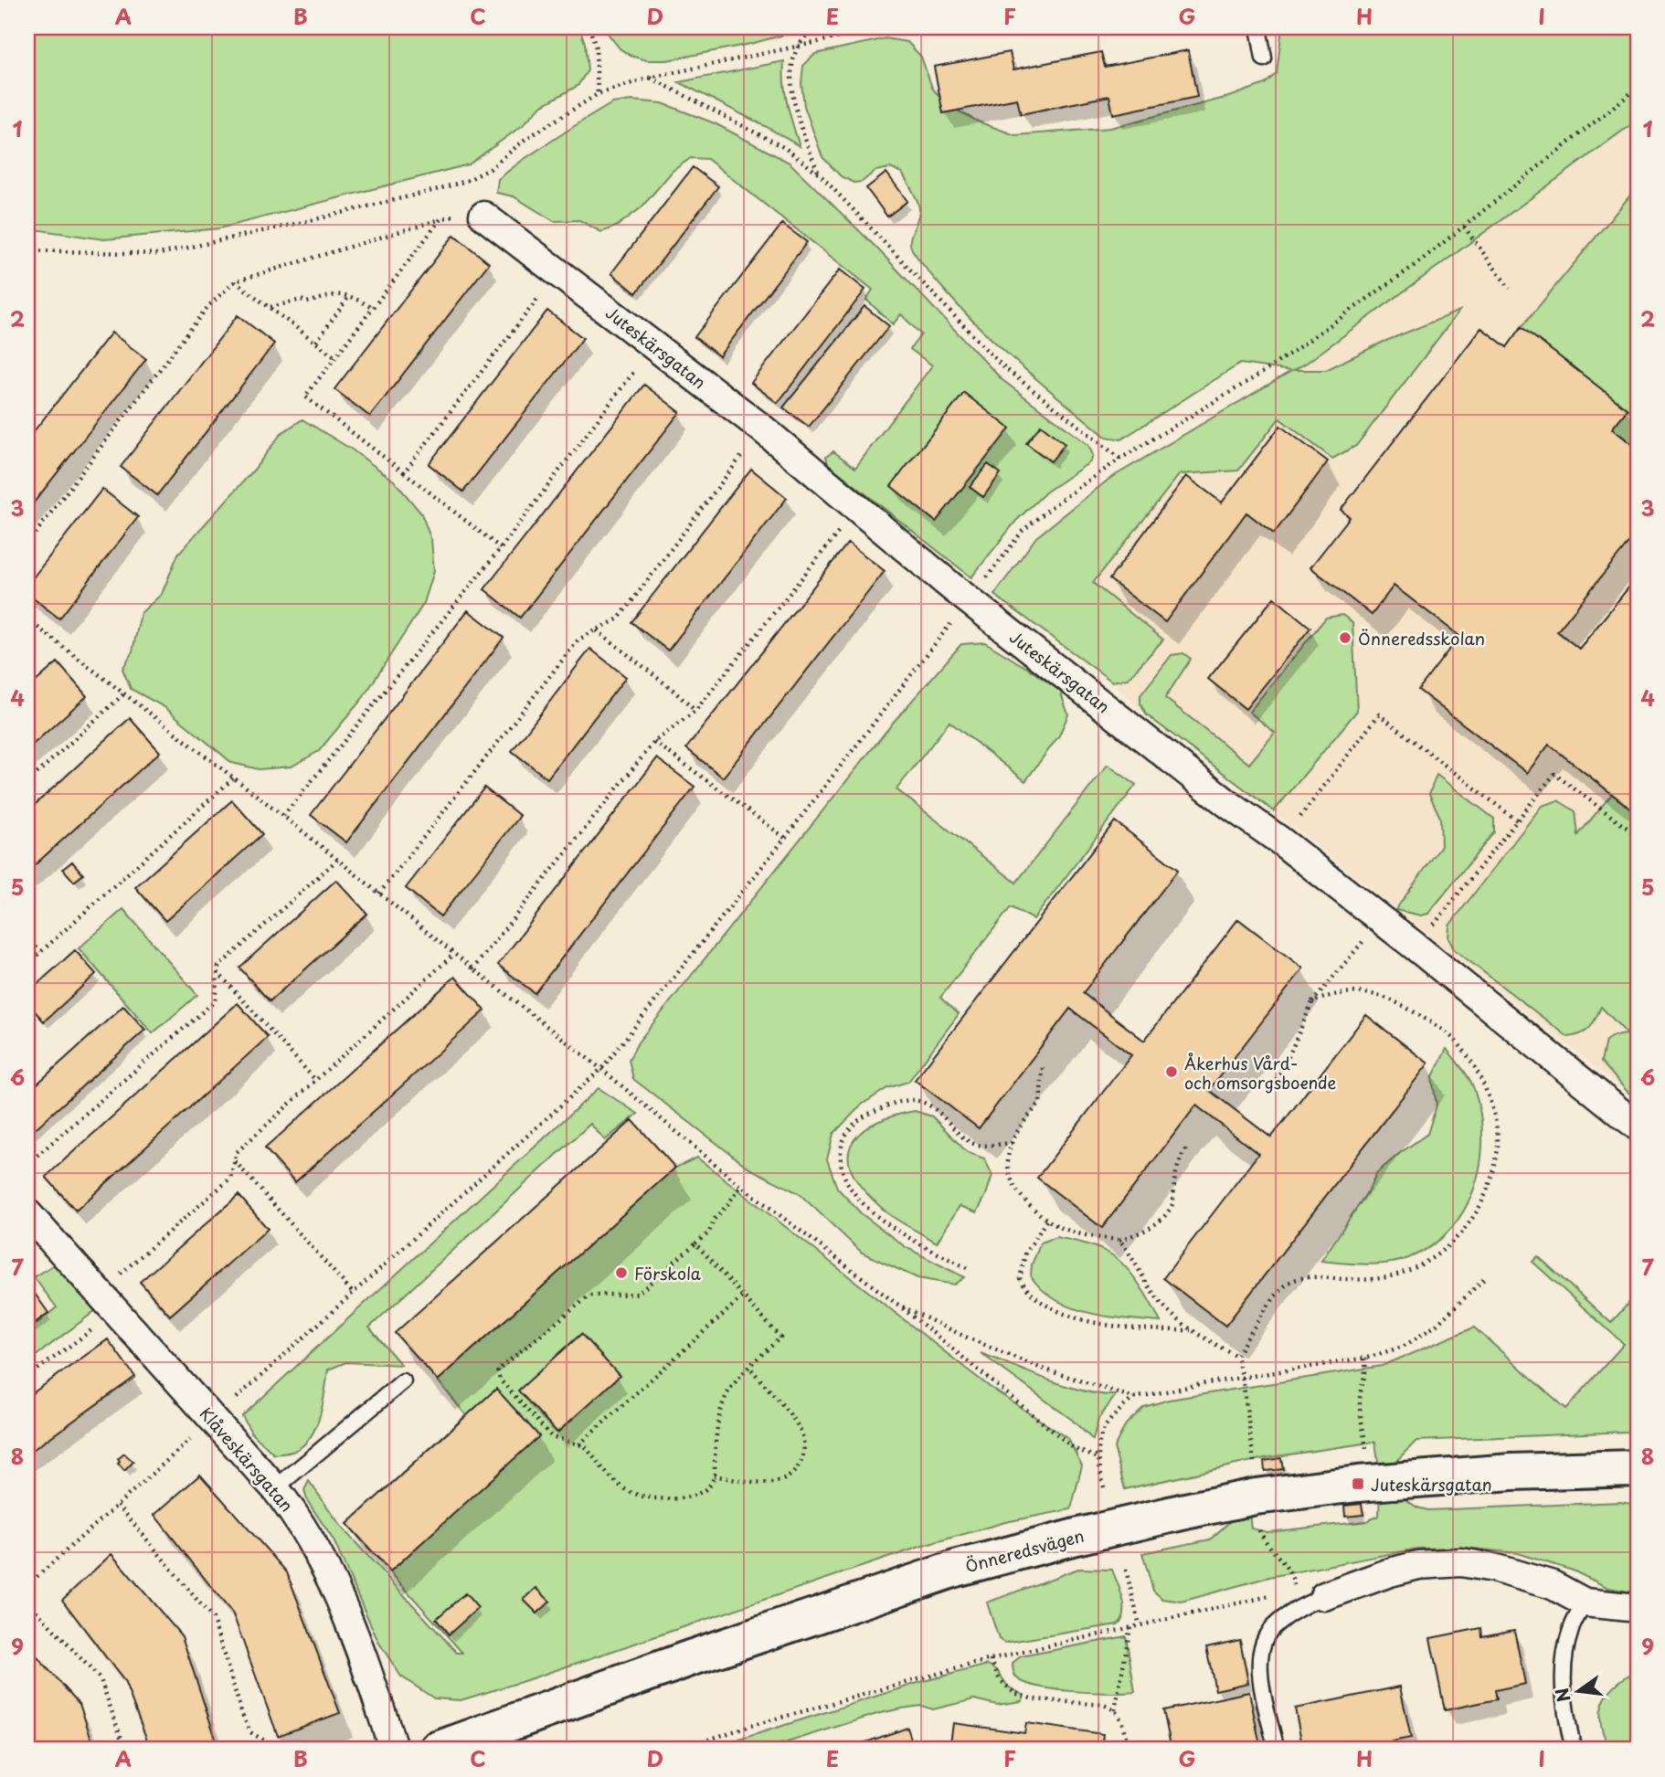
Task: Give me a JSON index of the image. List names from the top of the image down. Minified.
{"streets":{"street":["Juteskärsgatan","Klåveskärsgatan","Önneredsvägen"]},"places":{"other":["Önneredsskolan","Åkerhus Vård- och omsorgsboende","Förskola"],"transit":["Juteskärsgatan"]},"north":"left","grid":{"columns":["A","B","C","D","E","F","G","H","I"],"rows":["1","2","3","4","5","6","7","8","9"]}}
